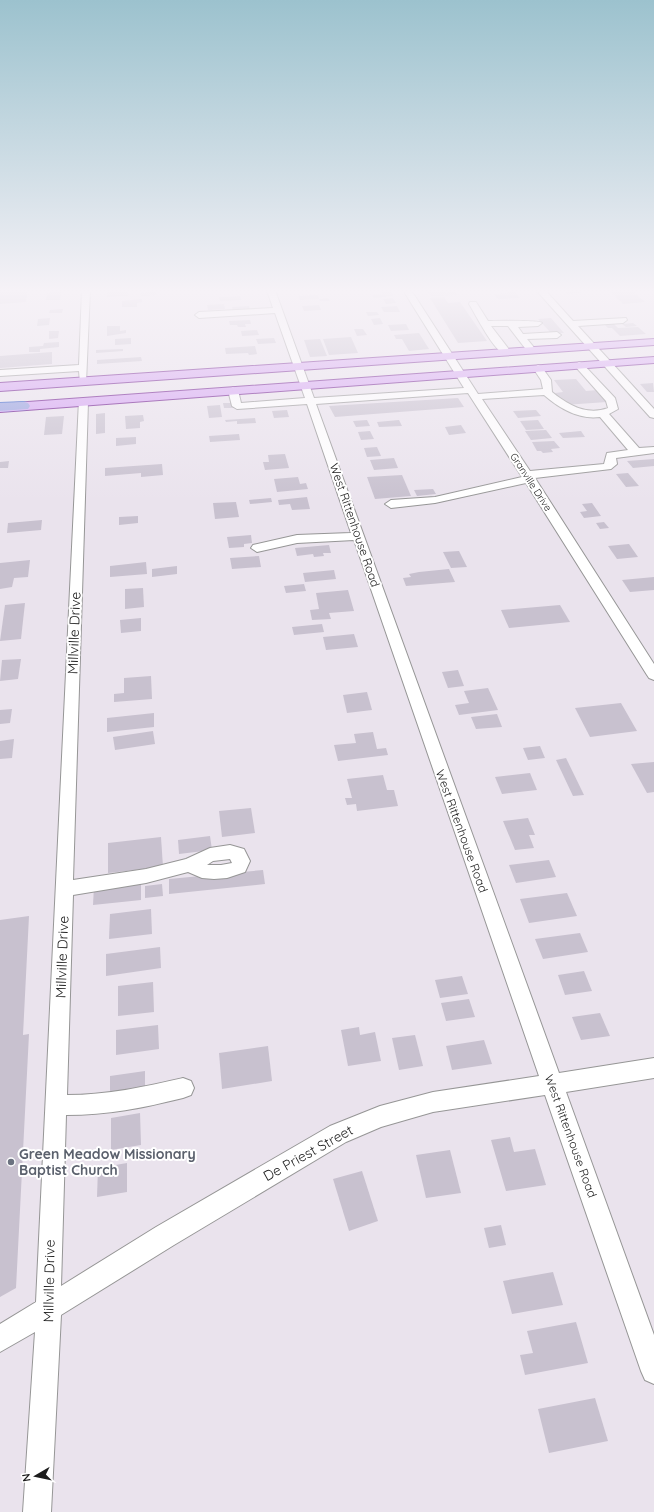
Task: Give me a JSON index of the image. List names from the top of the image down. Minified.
{"streets":{"street":["Granville Drive","West Rittenhouse Road","Millville Drive","De Priest Street"]},"crossings":[["West Rittenhouse Road","De Priest Street"],["Millville Drive","De Priest Street"]],"places":["Green Meadow Missionary Baptist Church"],"north":"left"}
